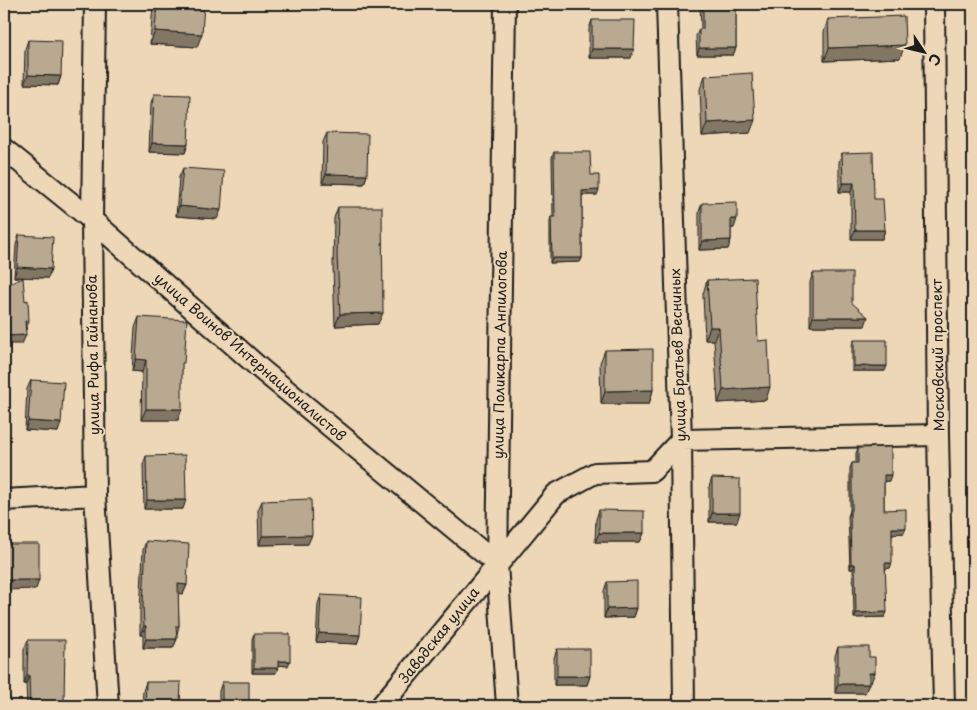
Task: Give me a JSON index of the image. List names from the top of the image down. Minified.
{"streets":{"street":["улица Рифа Гайнанова","улица Поликарпа Анпилогова","улица Братьев Весниных","Московский проспект","улица Воинов Интернационалистов","Заводская улица"]},"crossings":[["улица Рифа Гайнанова","улица Воинов Интернационалистов"],["улица Поликарпа Анпилогова","улица Воинов Интернационалистов"],["улица Поликарпа Анпилогова","Заводская улица"],["улица Братьев Весниных","Заводская улица"],["улица Воинов Интернационалистов","Заводская улица"]],"north":"bottom right"}
